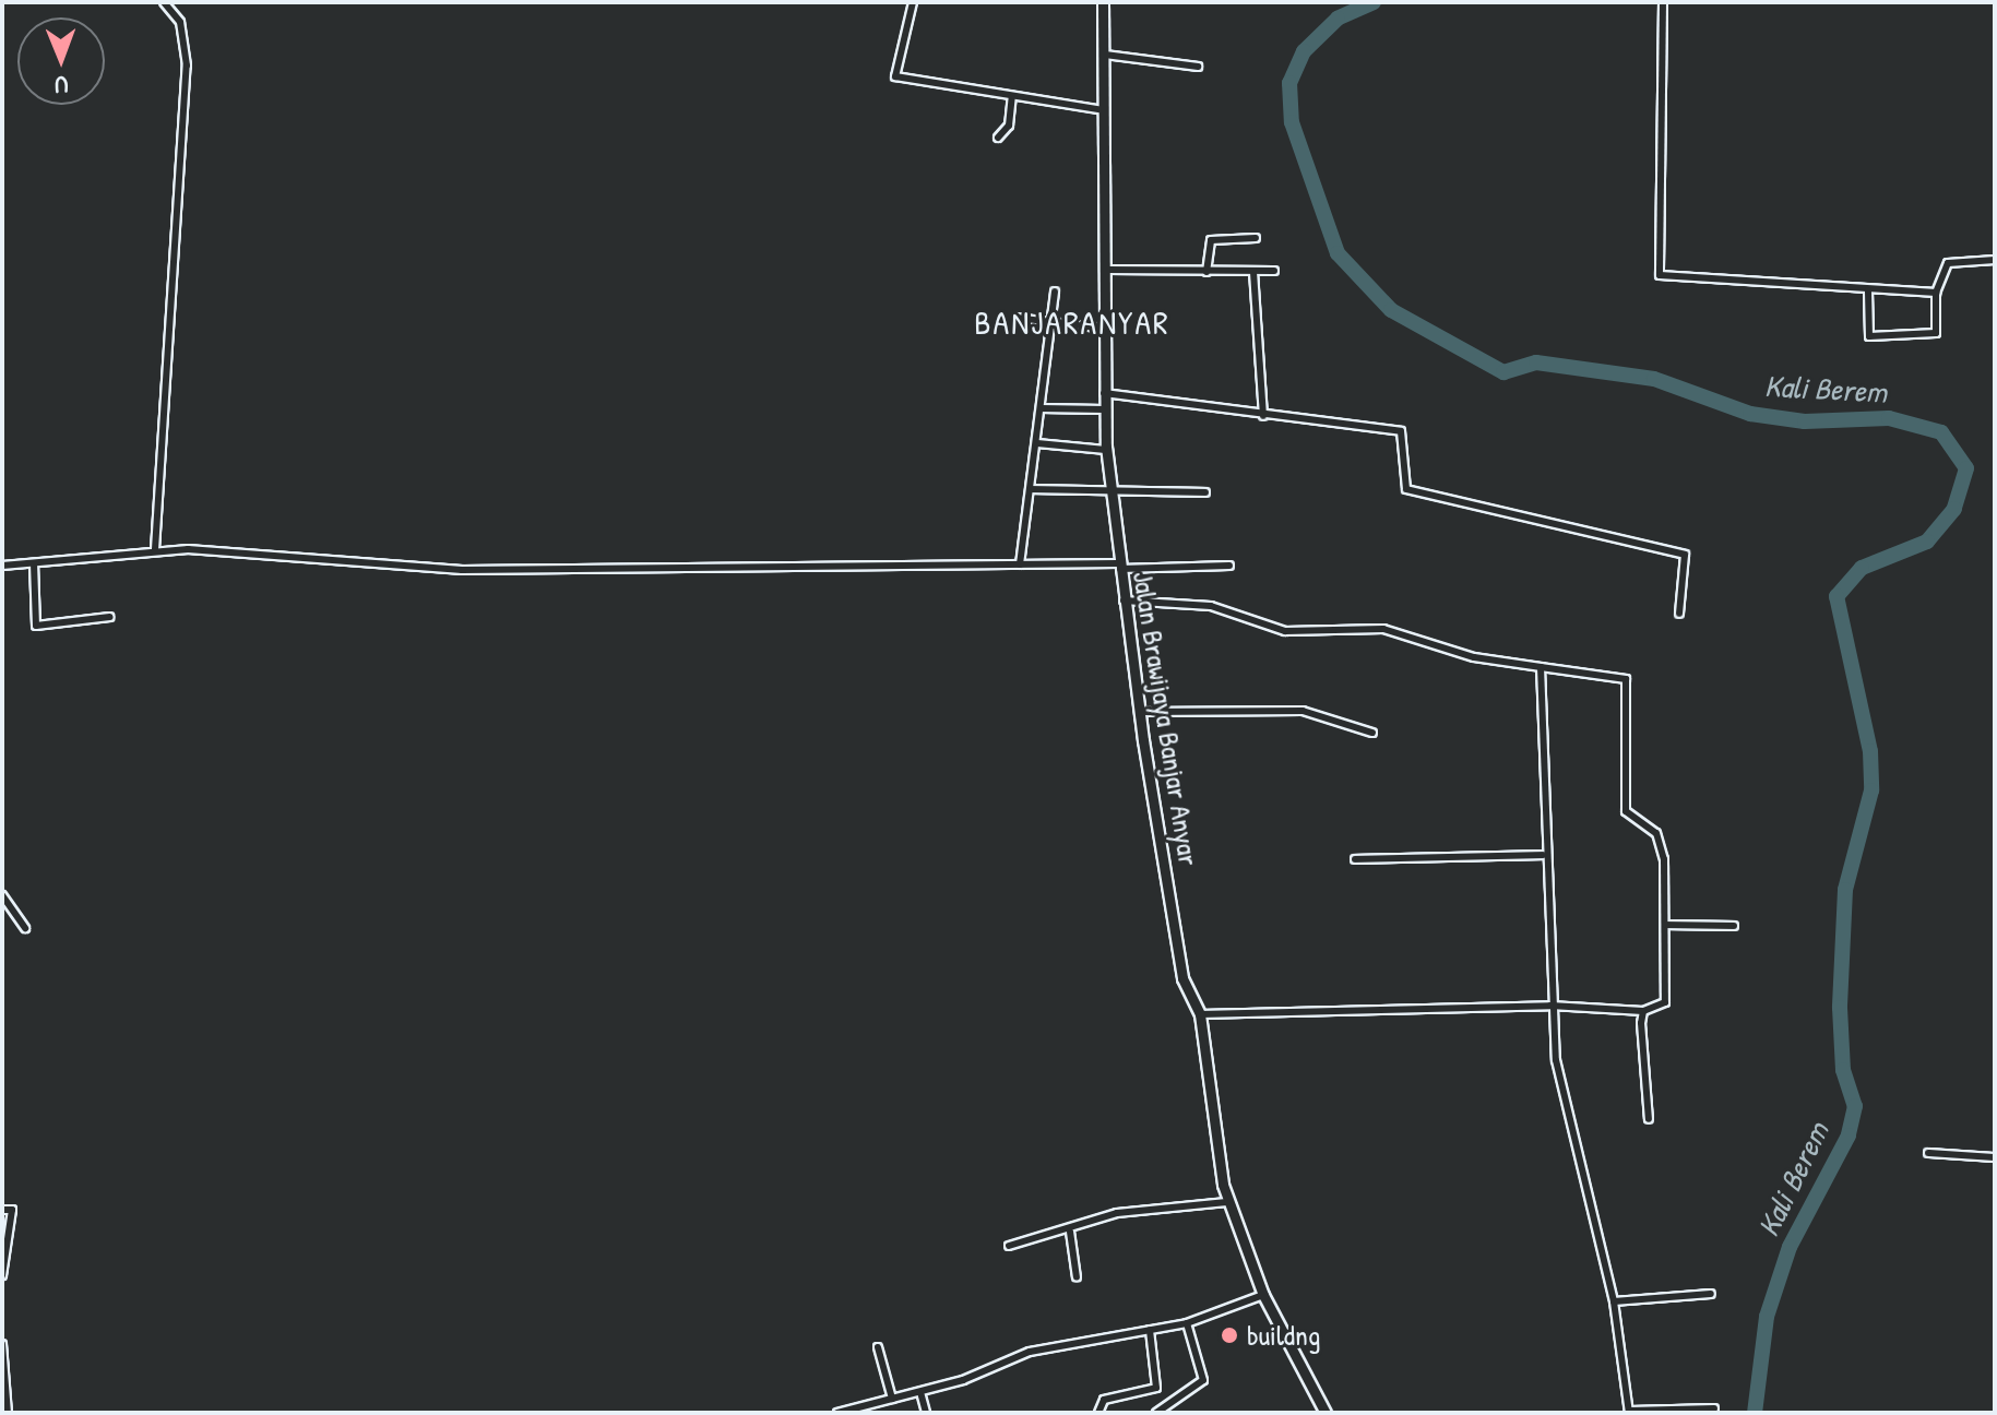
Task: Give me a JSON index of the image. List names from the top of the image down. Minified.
{"streets":{"street":["Jalan Brawijaya Banjar Anyar"]},"districts":["BANJARANYAR"],"water":["Kali Berem"],"places":["buildng"],"north":"bottom"}
